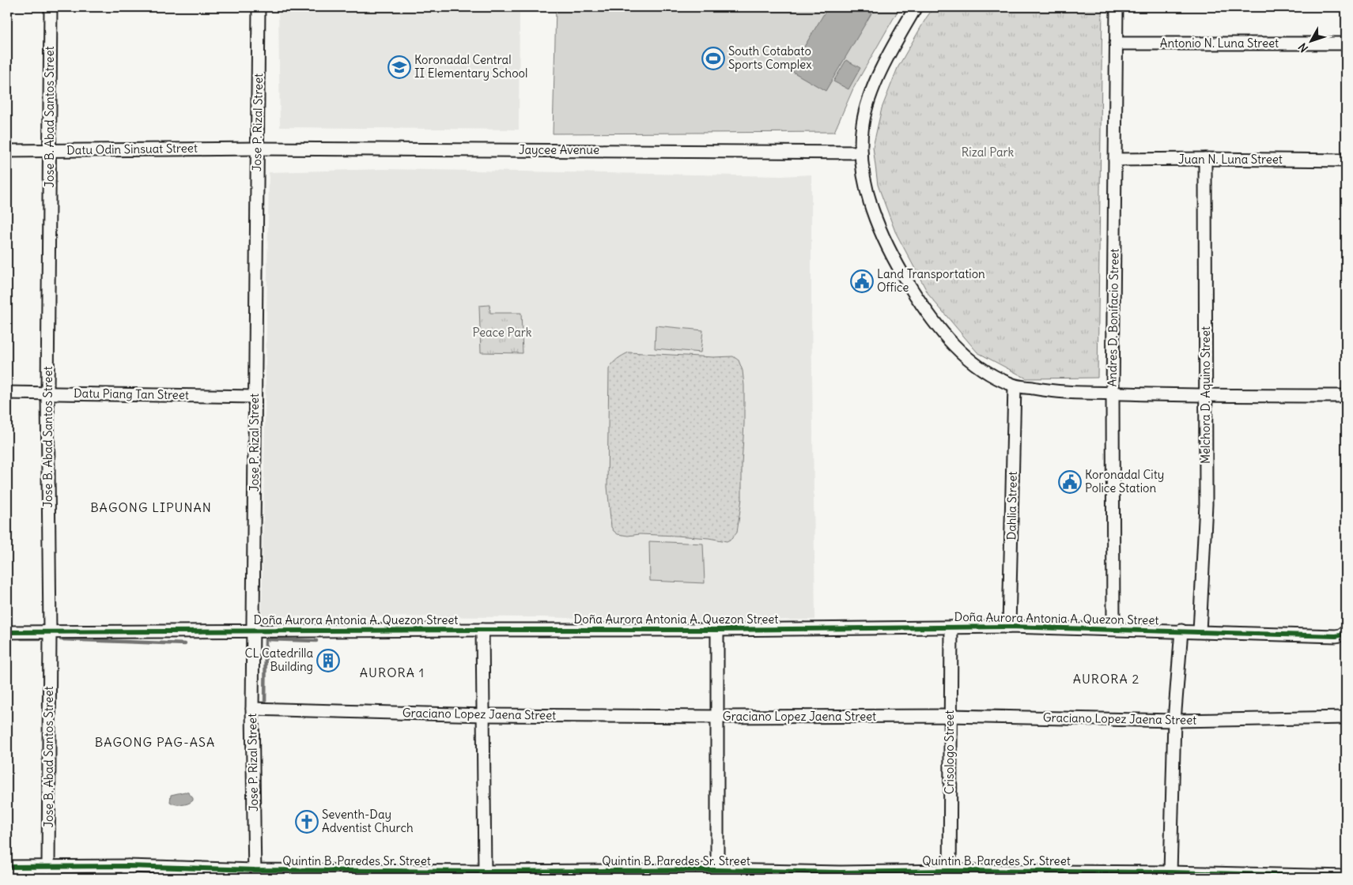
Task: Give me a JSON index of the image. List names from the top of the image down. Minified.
{"streets":{"street":["Antonio N. Luna Street","Jose B. Abad Santos Street","Jose P. Rizal Street","Datu Odin Sinsuat Street","Jaycee Avenue","Juan N. Luna Street","Andres D. Bonifacio Street","Datu Piang Tan Street","Melchora D. Aquino Street","Dahlia Street","Doña Aurora Antonia A. Quezon Street","Graciano Lopez Jaena Street","Crisologo Street","Quintin B. Paredes Sr. Street"]},"crossings":[["Antonio N. Luna Street","Andres D. Bonifacio Street"],["Jose B. Abad Santos Street","Datu Odin Sinsuat Street"],["Jose B. Abad Santos Street","Datu Piang Tan Street"],["Jose B. Abad Santos Street","Doña Aurora Antonia A. Quezon Street"],["Jose B. Abad Santos Street","Quintin B. Paredes Sr. Street"],["Jose P. Rizal Street","Datu Odin Sinsuat Street"],["Jose P. Rizal Street","Jaycee Avenue"],["Jose P. Rizal Street","Datu Piang Tan Street"],["Jose P. Rizal Street","Doña Aurora Antonia A. Quezon Street"],["Jose P. Rizal Street","Graciano Lopez Jaena Street"],["Jose P. Rizal Street","Quintin B. Paredes Sr. Street"],["Datu Odin Sinsuat Street","Jaycee Avenue"],["Juan N. Luna Street","Andres D. Bonifacio Street"],["Juan N. Luna Street","Melchora D. Aquino Street"],["Andres D. Bonifacio Street","Doña Aurora Antonia A. Quezon Street"],["Melchora D. Aquino Street","Doña Aurora Antonia A. Quezon Street"],["Dahlia Street","Doña Aurora Antonia A. Quezon Street"],["Doña Aurora Antonia A. Quezon Street","Crisologo Street"],["Graciano Lopez Jaena Street","Crisologo Street"],["Crisologo Street","Quintin B. Paredes Sr. Street"]],"districts":["BAGONG LIPUNAN","AURORA 1","AURORA 2","BAGONG PAG-ASA"],"parks":["Rizal Park","Peace Park"],"places":{"sports":["South Cotabato Sports Complex"],"school or university":["Koronadal Central II Elementary School"],"public building":["Land Transportation Office","Koronadal City Police Station"],"building":["CL Catedrilla Building"],"church":["Seventh-Day Adventist Church"]},"north":"bottom left"}
